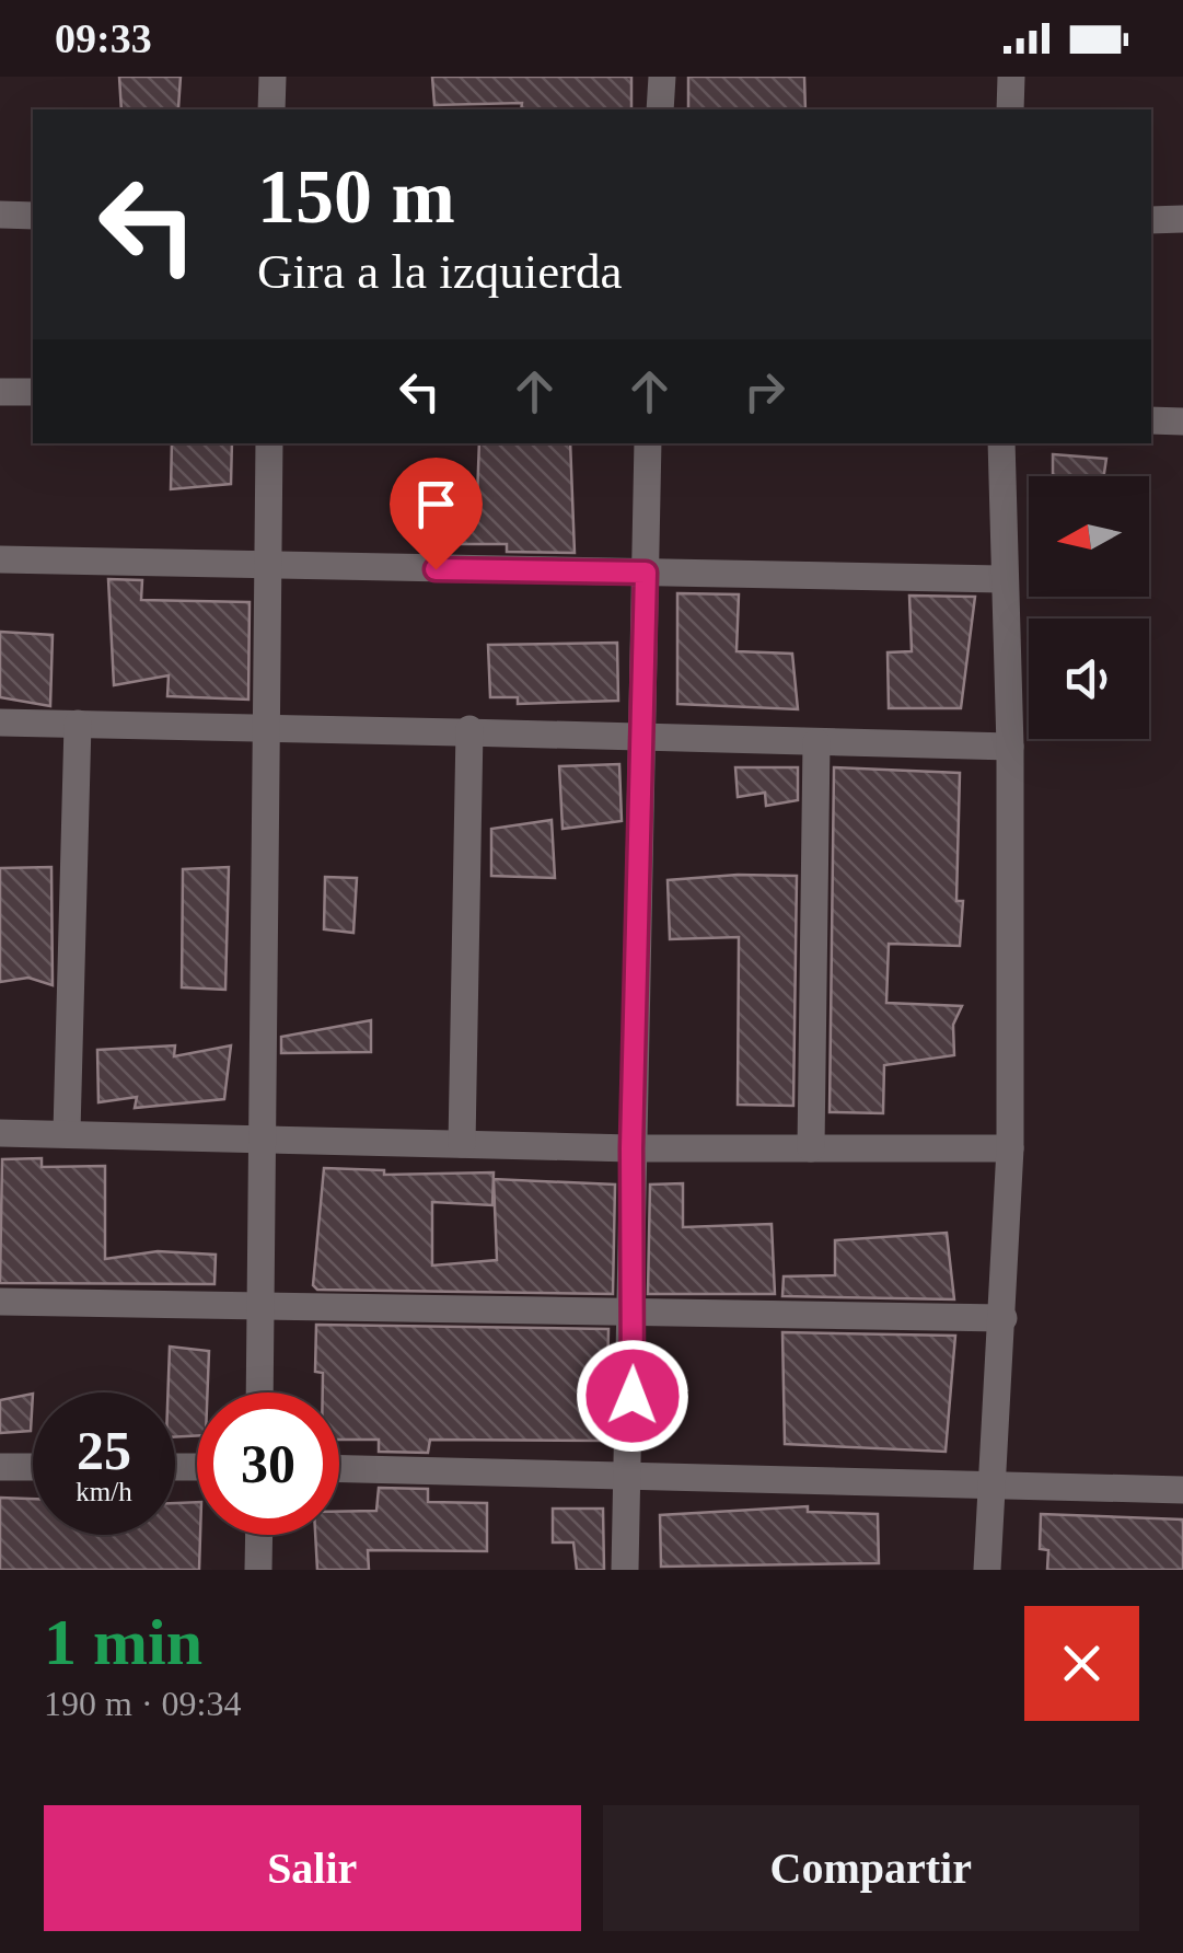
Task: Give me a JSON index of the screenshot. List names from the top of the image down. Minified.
{"north":"left","page":{"status":"09:33","turn":["150 m","Gira a la izquierda"],"speed":"25 km/h","limit":"30","heading":["1 min","190 m · 09:34"],"buttons":["Salir","Compartir"]}}
